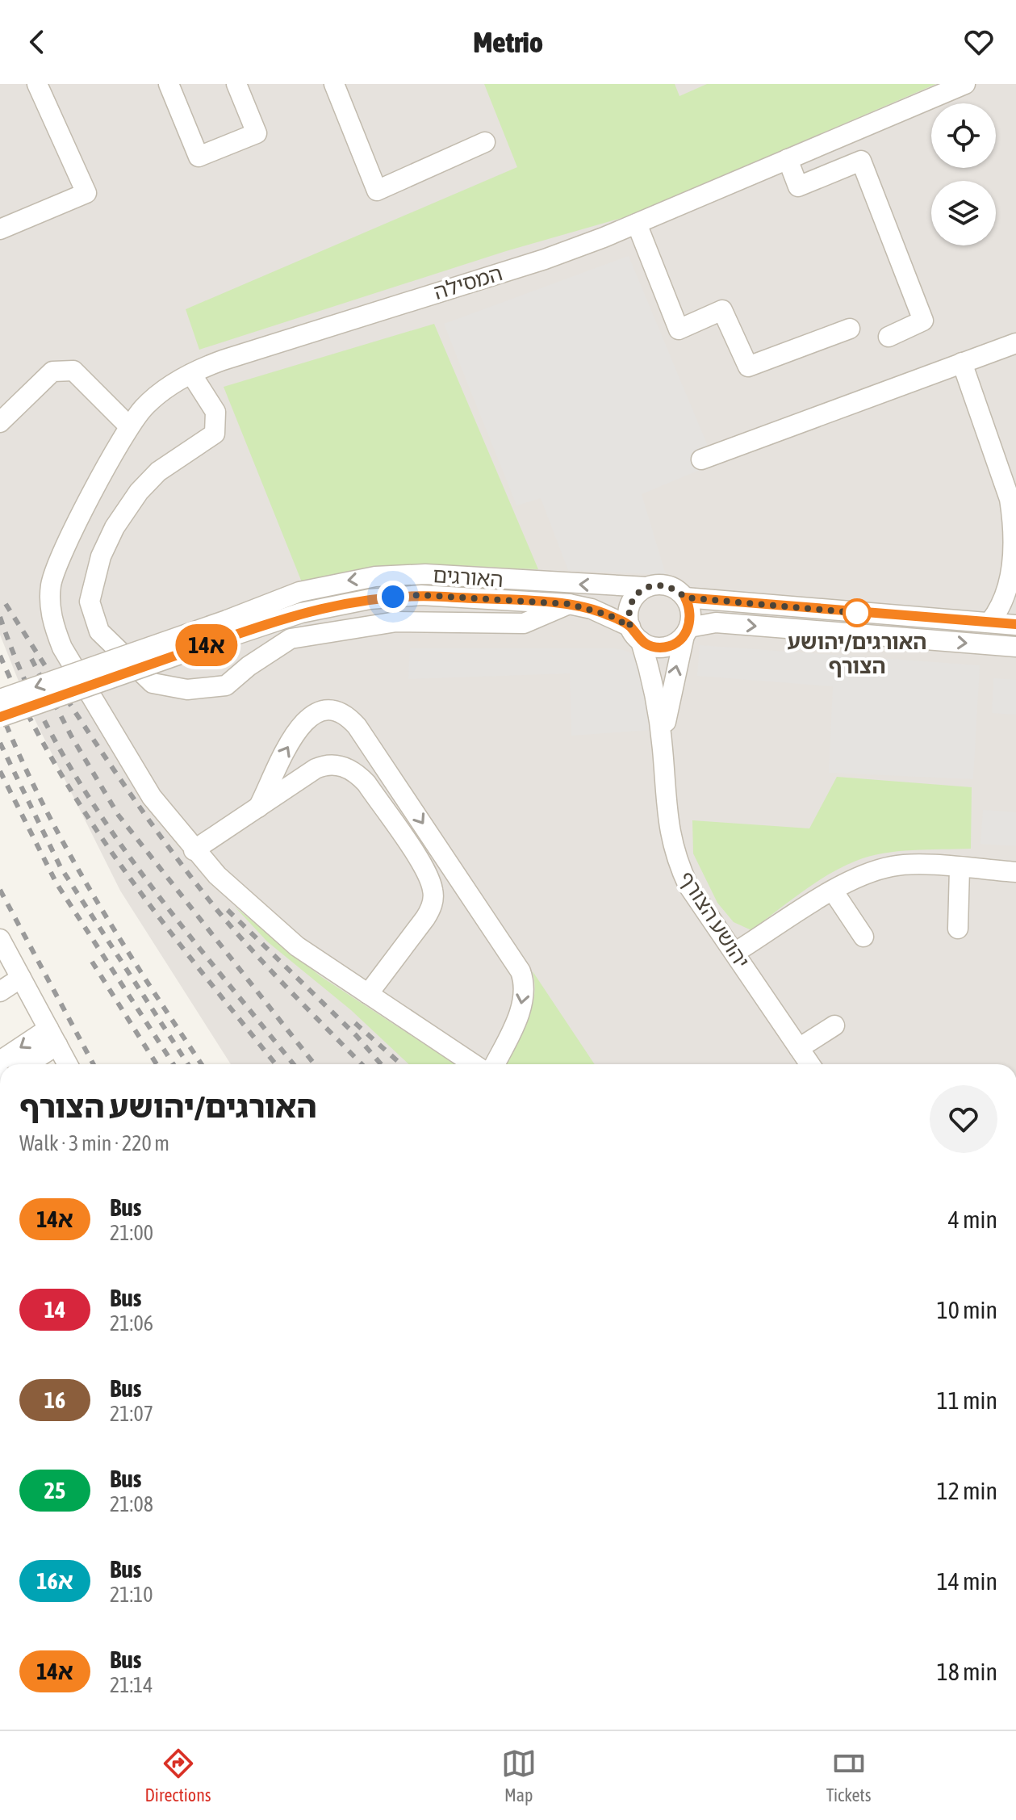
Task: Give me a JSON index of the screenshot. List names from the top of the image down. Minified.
{"streets":{"street":["המסילה","האורגים","יהושע הצורף"]},"crossings":[["האורגים","יהושע הצורף"]],"places":["האורגים/יהושע הצורף"],"lines":["bus line 14א"],"page":{"header":"Metrio","on_map":"14א","heading":["האורגים/יהושע הצורף","Walk · 3 min · 220 m"],"list":[{"mark":"14א","name":"Bus","note":"21:00","value":"4 min"},{"mark":"14","name":"Bus","note":"21:06","value":"10 min"},{"mark":"16","name":"Bus","note":"21:07","value":"11 min"},{"mark":"25","name":"Bus","note":"21:08","value":"12 min"},{"mark":"16א","name":"Bus","note":"21:10","value":"14 min"},{"mark":"14א","name":"Bus","note":"21:14","value":"18 min"}],"tabs":["Directions","Map","Tickets"]}}
